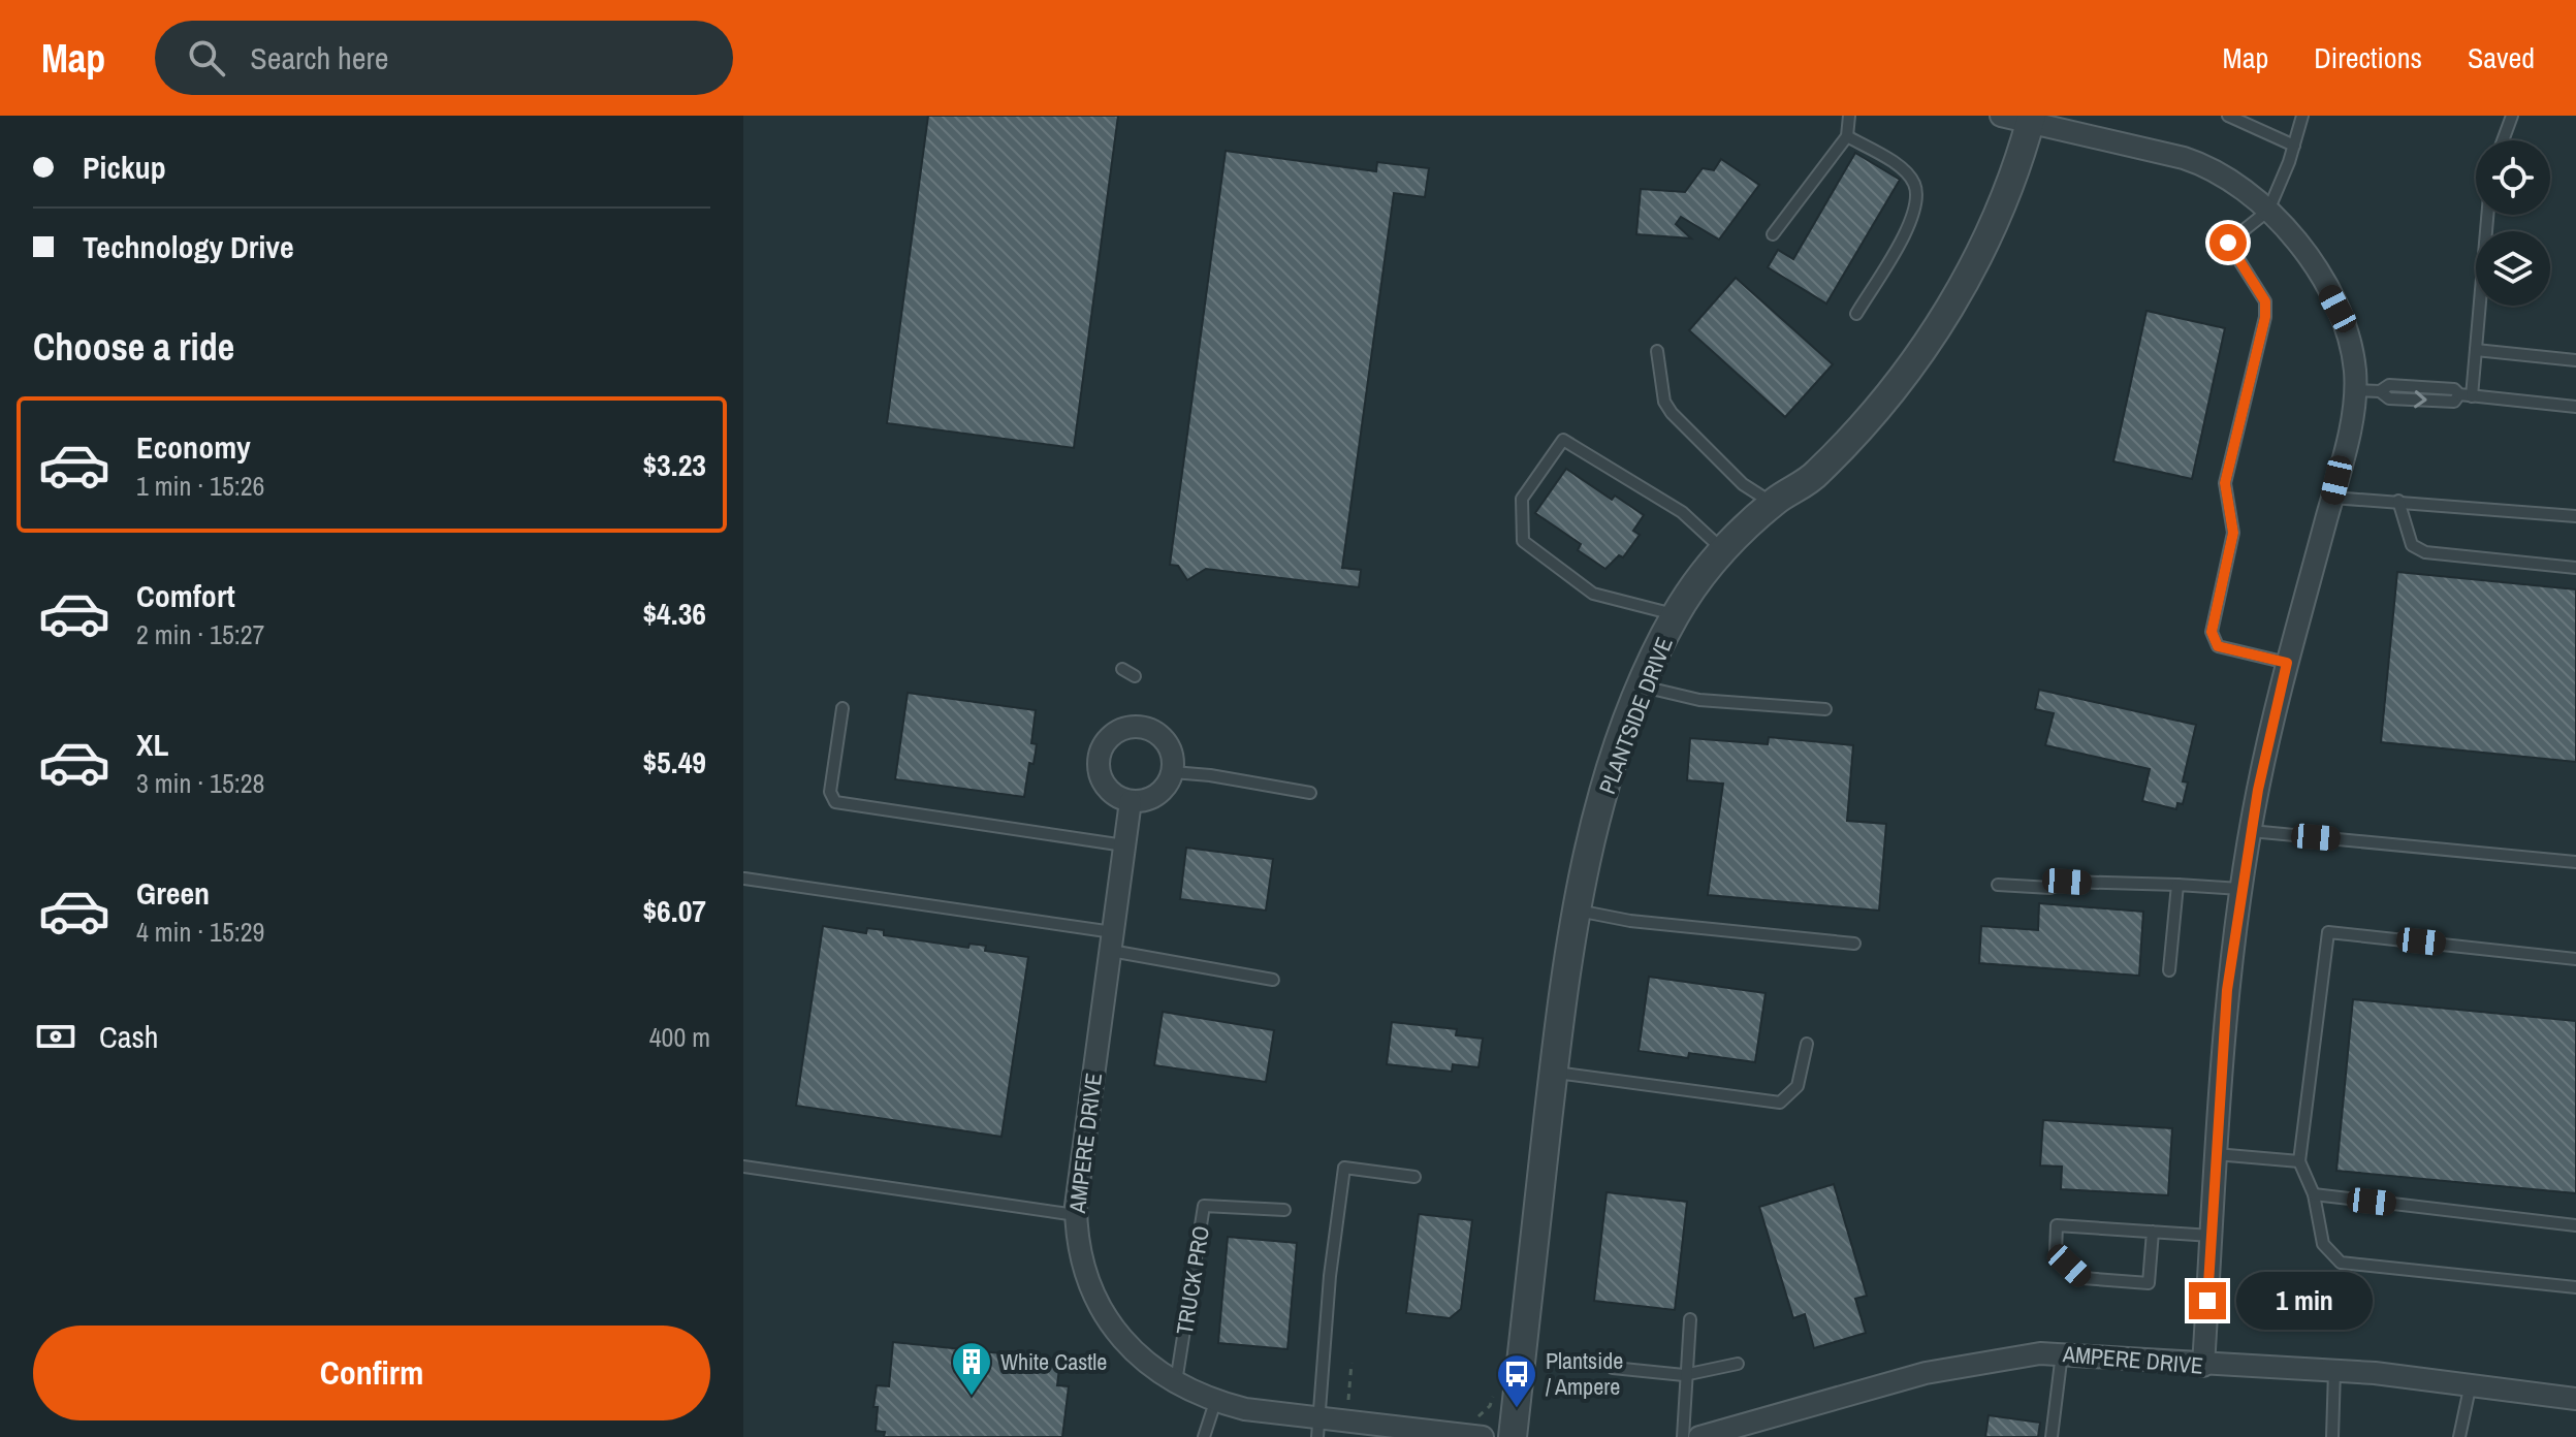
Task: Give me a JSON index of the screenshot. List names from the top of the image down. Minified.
{"streets":{"street":["PLANTSIDE DRIVE","AMPERE DRIVE"],"lane":["TRUCK PRO"]},"crossings":[["AMPERE DRIVE","TRUCK PRO"]],"places":{"building":["White Castle"],"bus stop":["Plantside / Ampere"]},"page":{"header":"Map","search":"Search here","nav":["Map","Directions","Saved"],"banner":["Pickup","Technology Drive"],"heading":"Choose a ride","list":[{"name":"Economy","note":"1 min · 15:26","value":"$3.23"},{"name":"Comfort","note":"2 min · 15:27","value":"$4.36"},{"name":"XL","note":"3 min · 15:28","value":"$5.49"},{"name":"Green","note":"4 min · 15:29","value":"$6.07"}],"pay":["Cash","400 m"],"bubble":"1 min","buttons":"Confirm"}}
